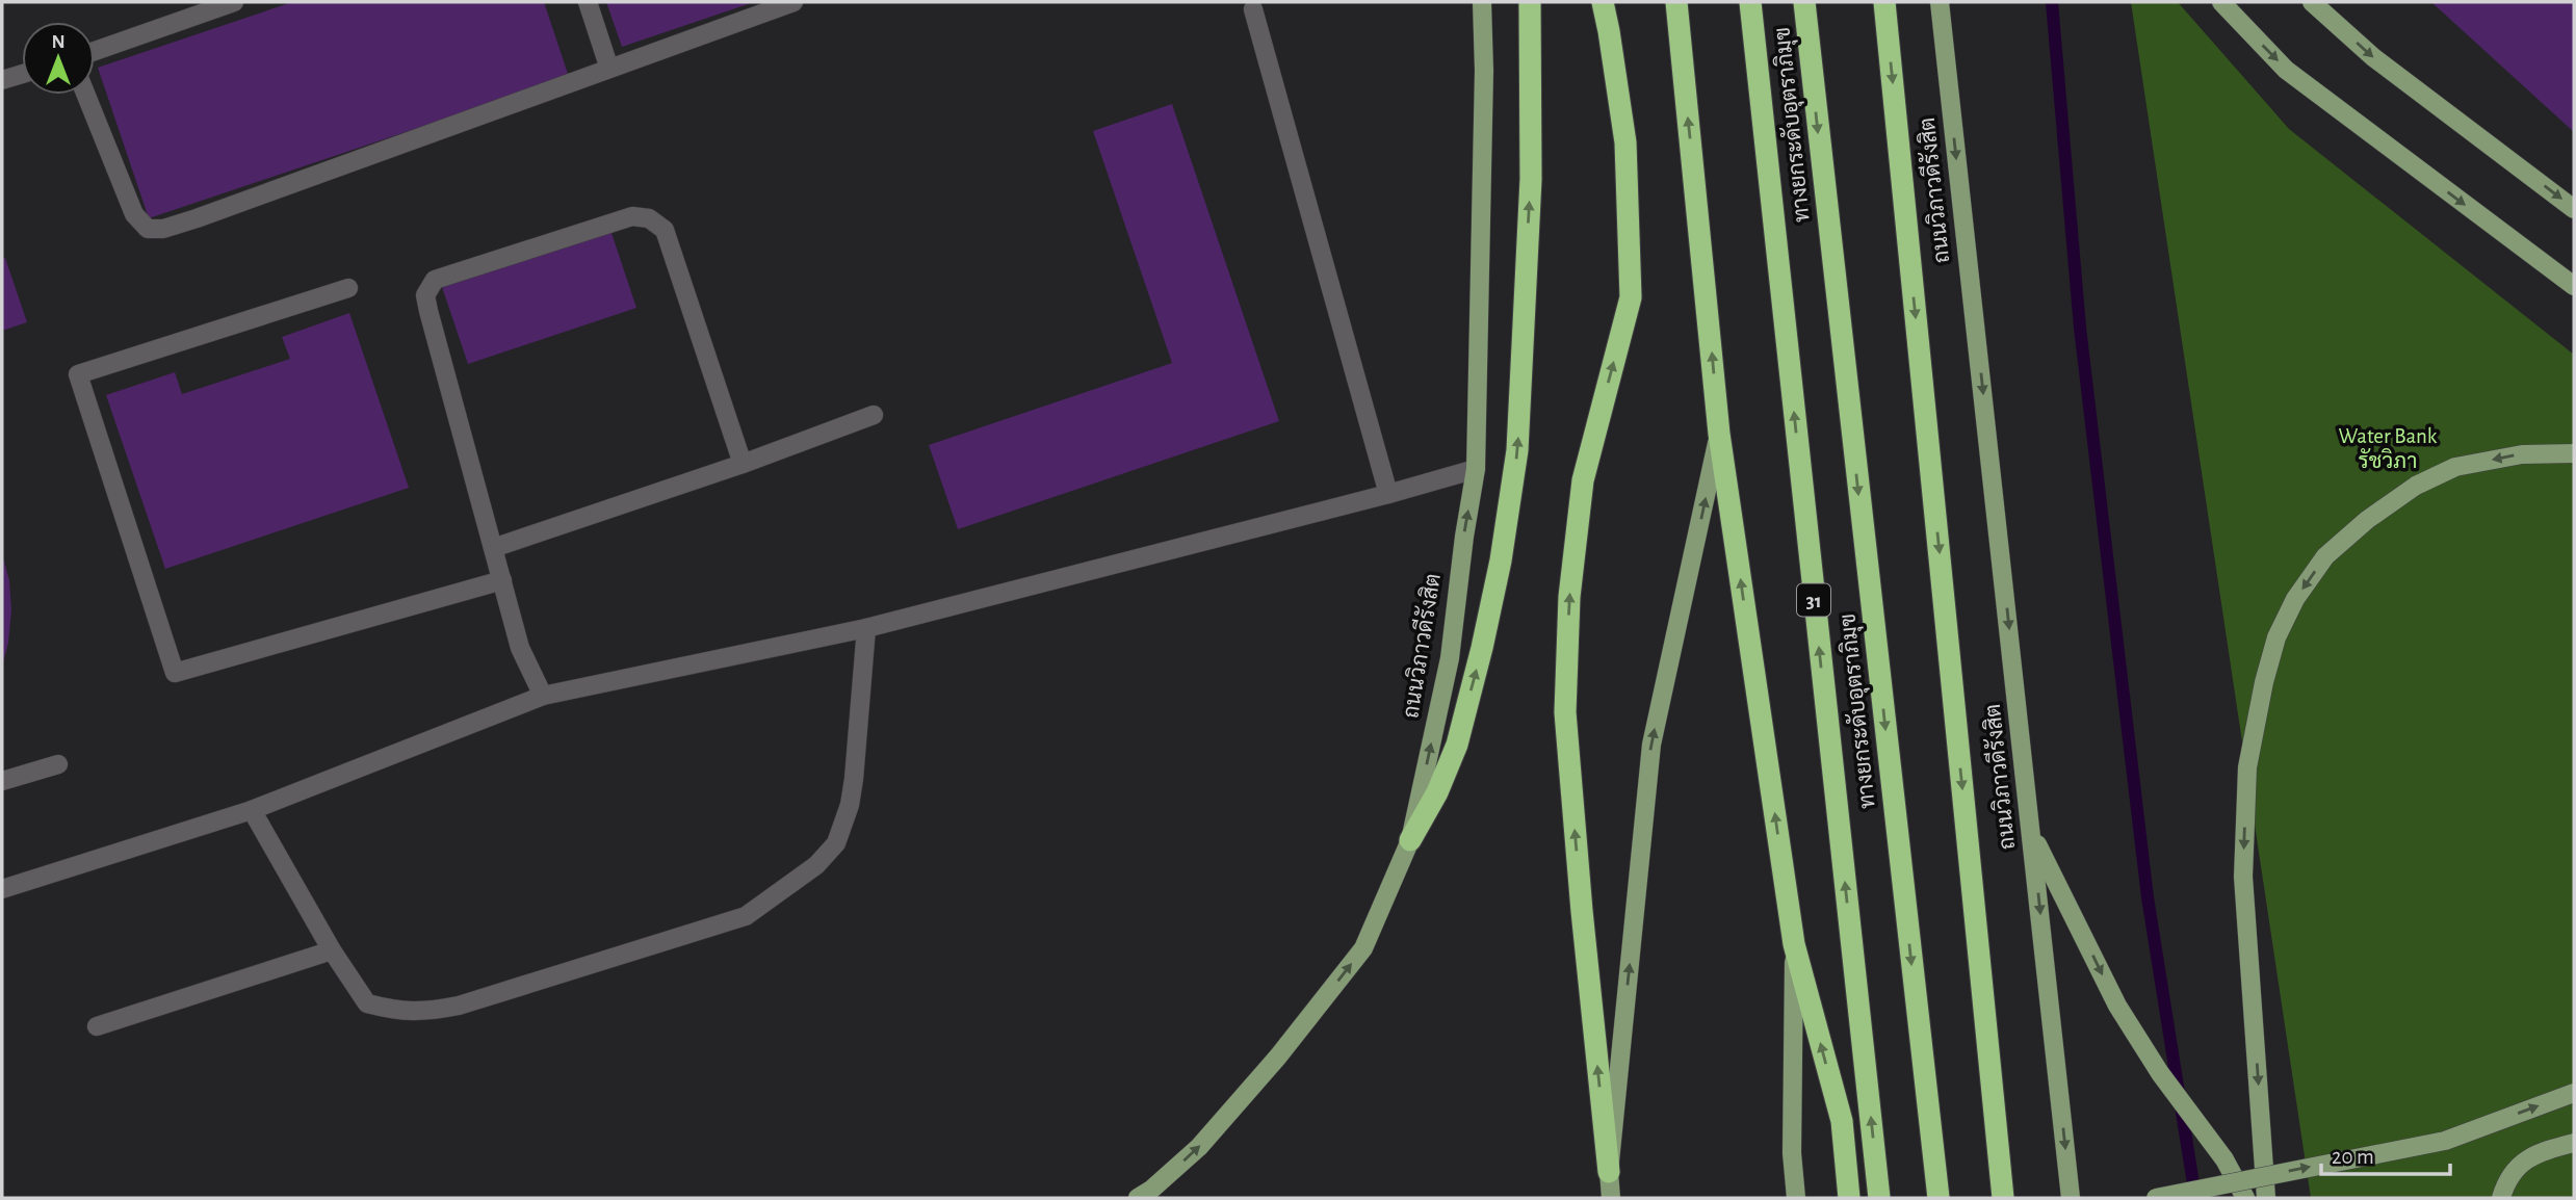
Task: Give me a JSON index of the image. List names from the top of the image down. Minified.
{"streets":{"highway":["ทางยกระดับอุตราภิมุข","ถนนวิภาวดีรังสิต","31"]},"parks":["Water Bank รัชวิภา"],"scale_bar":"20 m","north":"top"}
